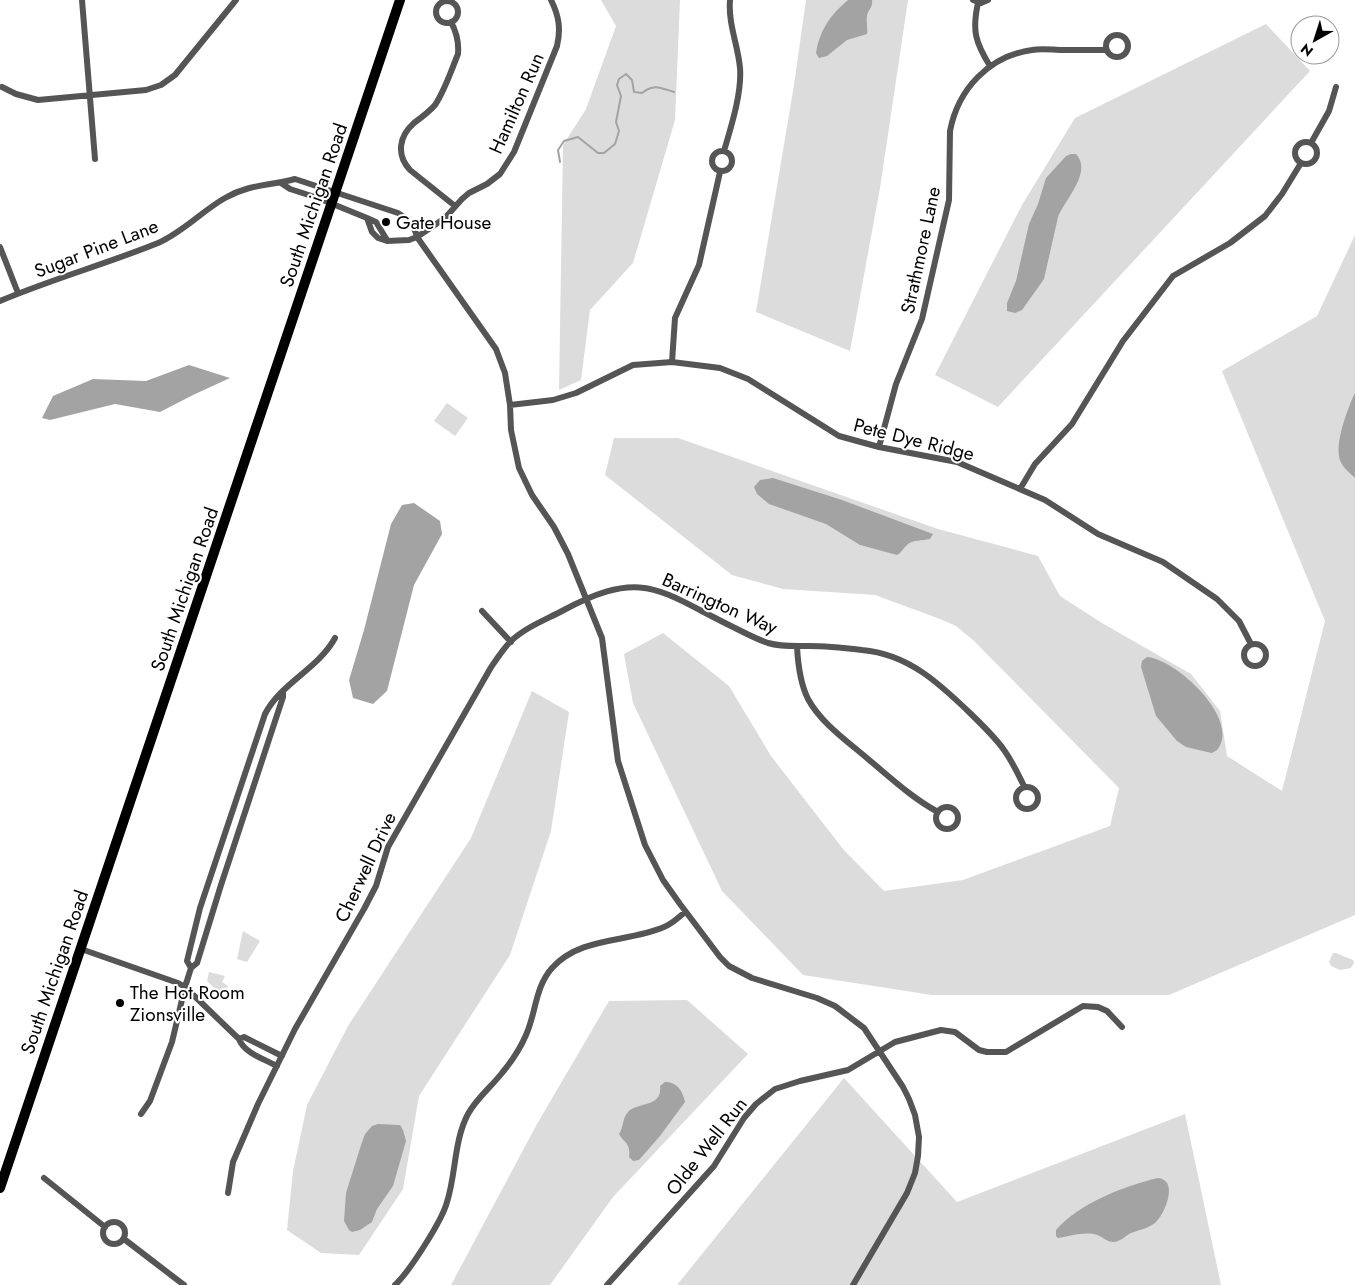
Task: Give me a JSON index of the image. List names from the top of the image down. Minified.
{"streets":{"main road":["South Michigan Road"],"street":["Hamilton Run","Sugar Pine Lane","Strathmore Lane","Pete Dye Ridge","Barrington Way","Cherwell Drive","Olde Well Run"]},"crossings":[["Hamilton Run","Sugar Pine Lane"],["South Michigan Road","Sugar Pine Lane"],["Sugar Pine Lane","Pete Dye Ridge"],["Sugar Pine Lane","Barrington Way"],["Sugar Pine Lane","Cherwell Drive"],["Sugar Pine Lane","Olde Well Run"],["Strathmore Lane","Pete Dye Ridge"],["Barrington Way","Cherwell Drive"]],"places":["Gate House","The Hot Room Zionsville"],"north":"bottom left"}
